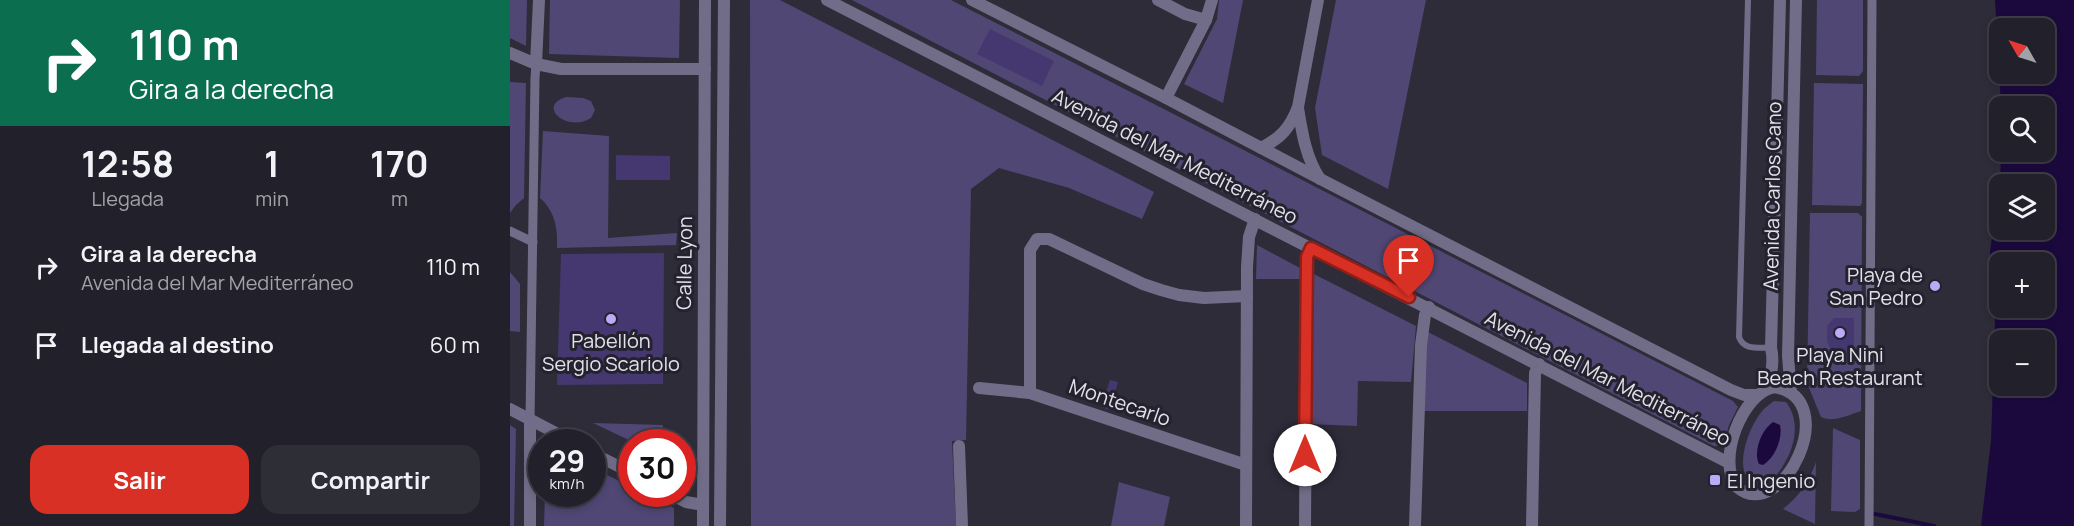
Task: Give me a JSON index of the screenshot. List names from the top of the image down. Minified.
{"streets":{"street":["Avenida del Mar Mediterráneo","Avenida Carlos Cano","Calle Lyon","Montecarlo"]},"crossings":[["Avenida del Mar Mediterráneo","Avenida Carlos Cano"]],"places":{"other":["Playa de San Pedro","Pabellón Sergio Scariolo","Playa Nini Beach Restaurant"],"transit":["El Ingenio"]},"north":"top left","page":{"turn":["110 m","Gira a la derecha"],"map_buttons":["+","−"],"eta":["12:58","Llegada","1","min","170","m"],"list":[{"name":"Gira a la derecha","note":"Avenida del Mar Mediterráneo","value":"110 m"},{"name":"Llegada al destino","value":"60 m"}],"speed":"29 km/h","limit":"30","buttons":["Salir","Compartir"]}}
